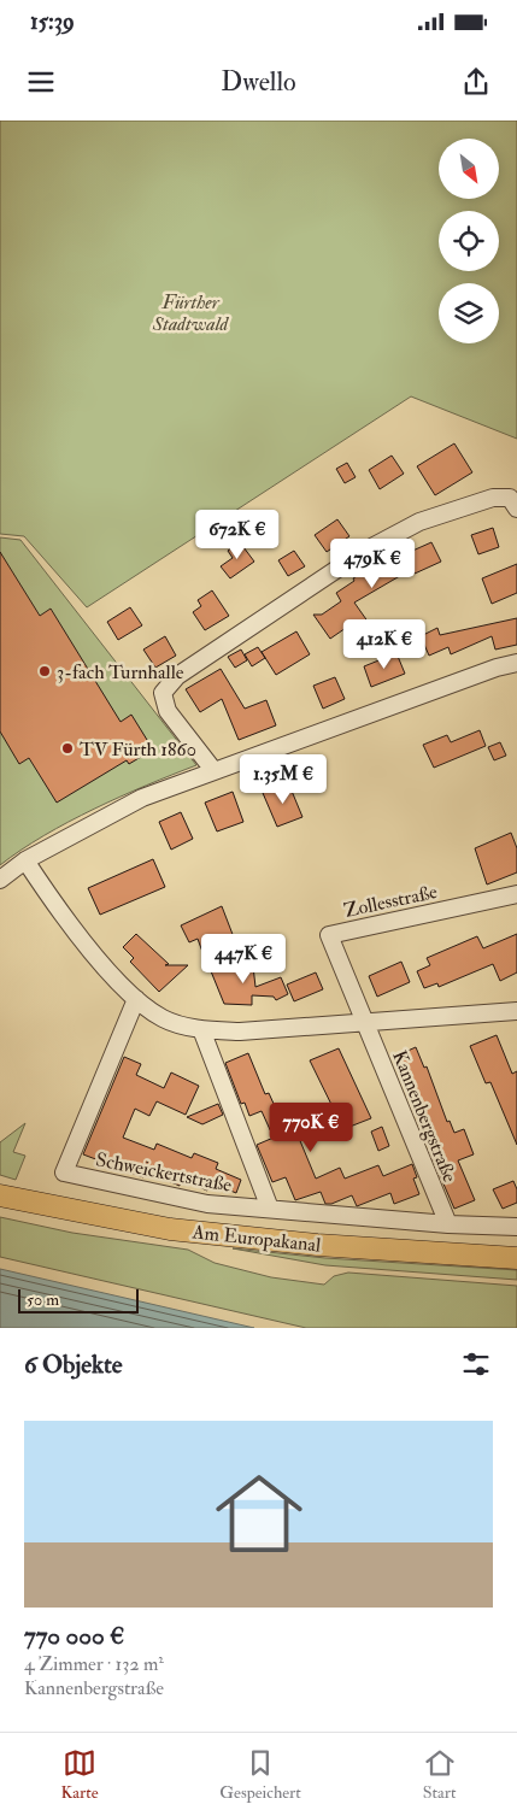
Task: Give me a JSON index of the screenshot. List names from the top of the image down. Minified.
{"streets":{"main road":["Am Europakanal"],"street":["Zollesstraße","Kannenbergstraße","Schweickertstraße"]},"crossings":[["Zollesstraße","Kannenbergstraße"],["Kannenbergstraße","Schweickertstraße"]],"parks":["Fürther Stadtwald"],"places":["3-fach Turnhalle","TV Fürth 1860"],"scale_bar":"50 m","north":"bottom right","page":{"status":"15:39","header":"Dwello","price":["672K €","479K €","412K €","1.35M €","447K €","770K €"],"scale":"50 m","heading":"6 Objekte","list":[{"name":"770 000 €","note":"4 Zimmer · 132 m² · Kannenbergstraße"}],"tabs":["Karte","Gespeichert","Start"]}}
